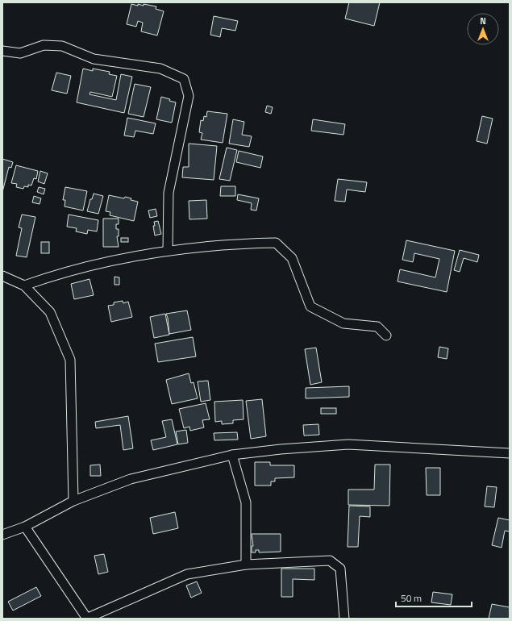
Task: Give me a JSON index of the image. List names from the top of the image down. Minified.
{"scale_bar":"50 m","north":"top"}
